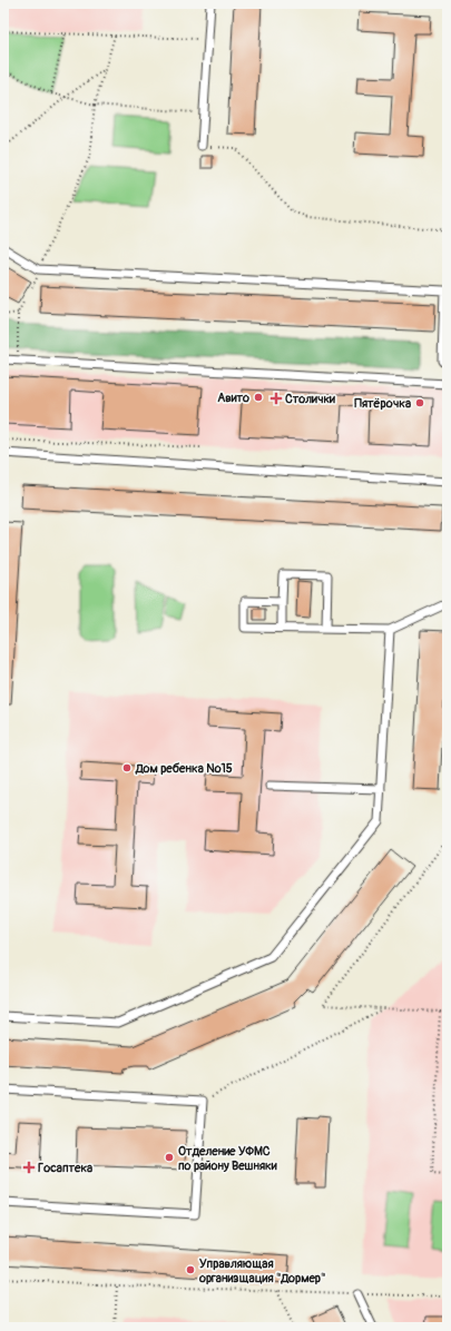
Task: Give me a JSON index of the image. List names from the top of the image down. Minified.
{"places":{"other":["Авито","Пятёрочка","Дом ребенка №15","Отделение УФМС по району Вешняки","Управляющая организщация \"Дормер\""],"health":["Столички","Госаптека"]}}
